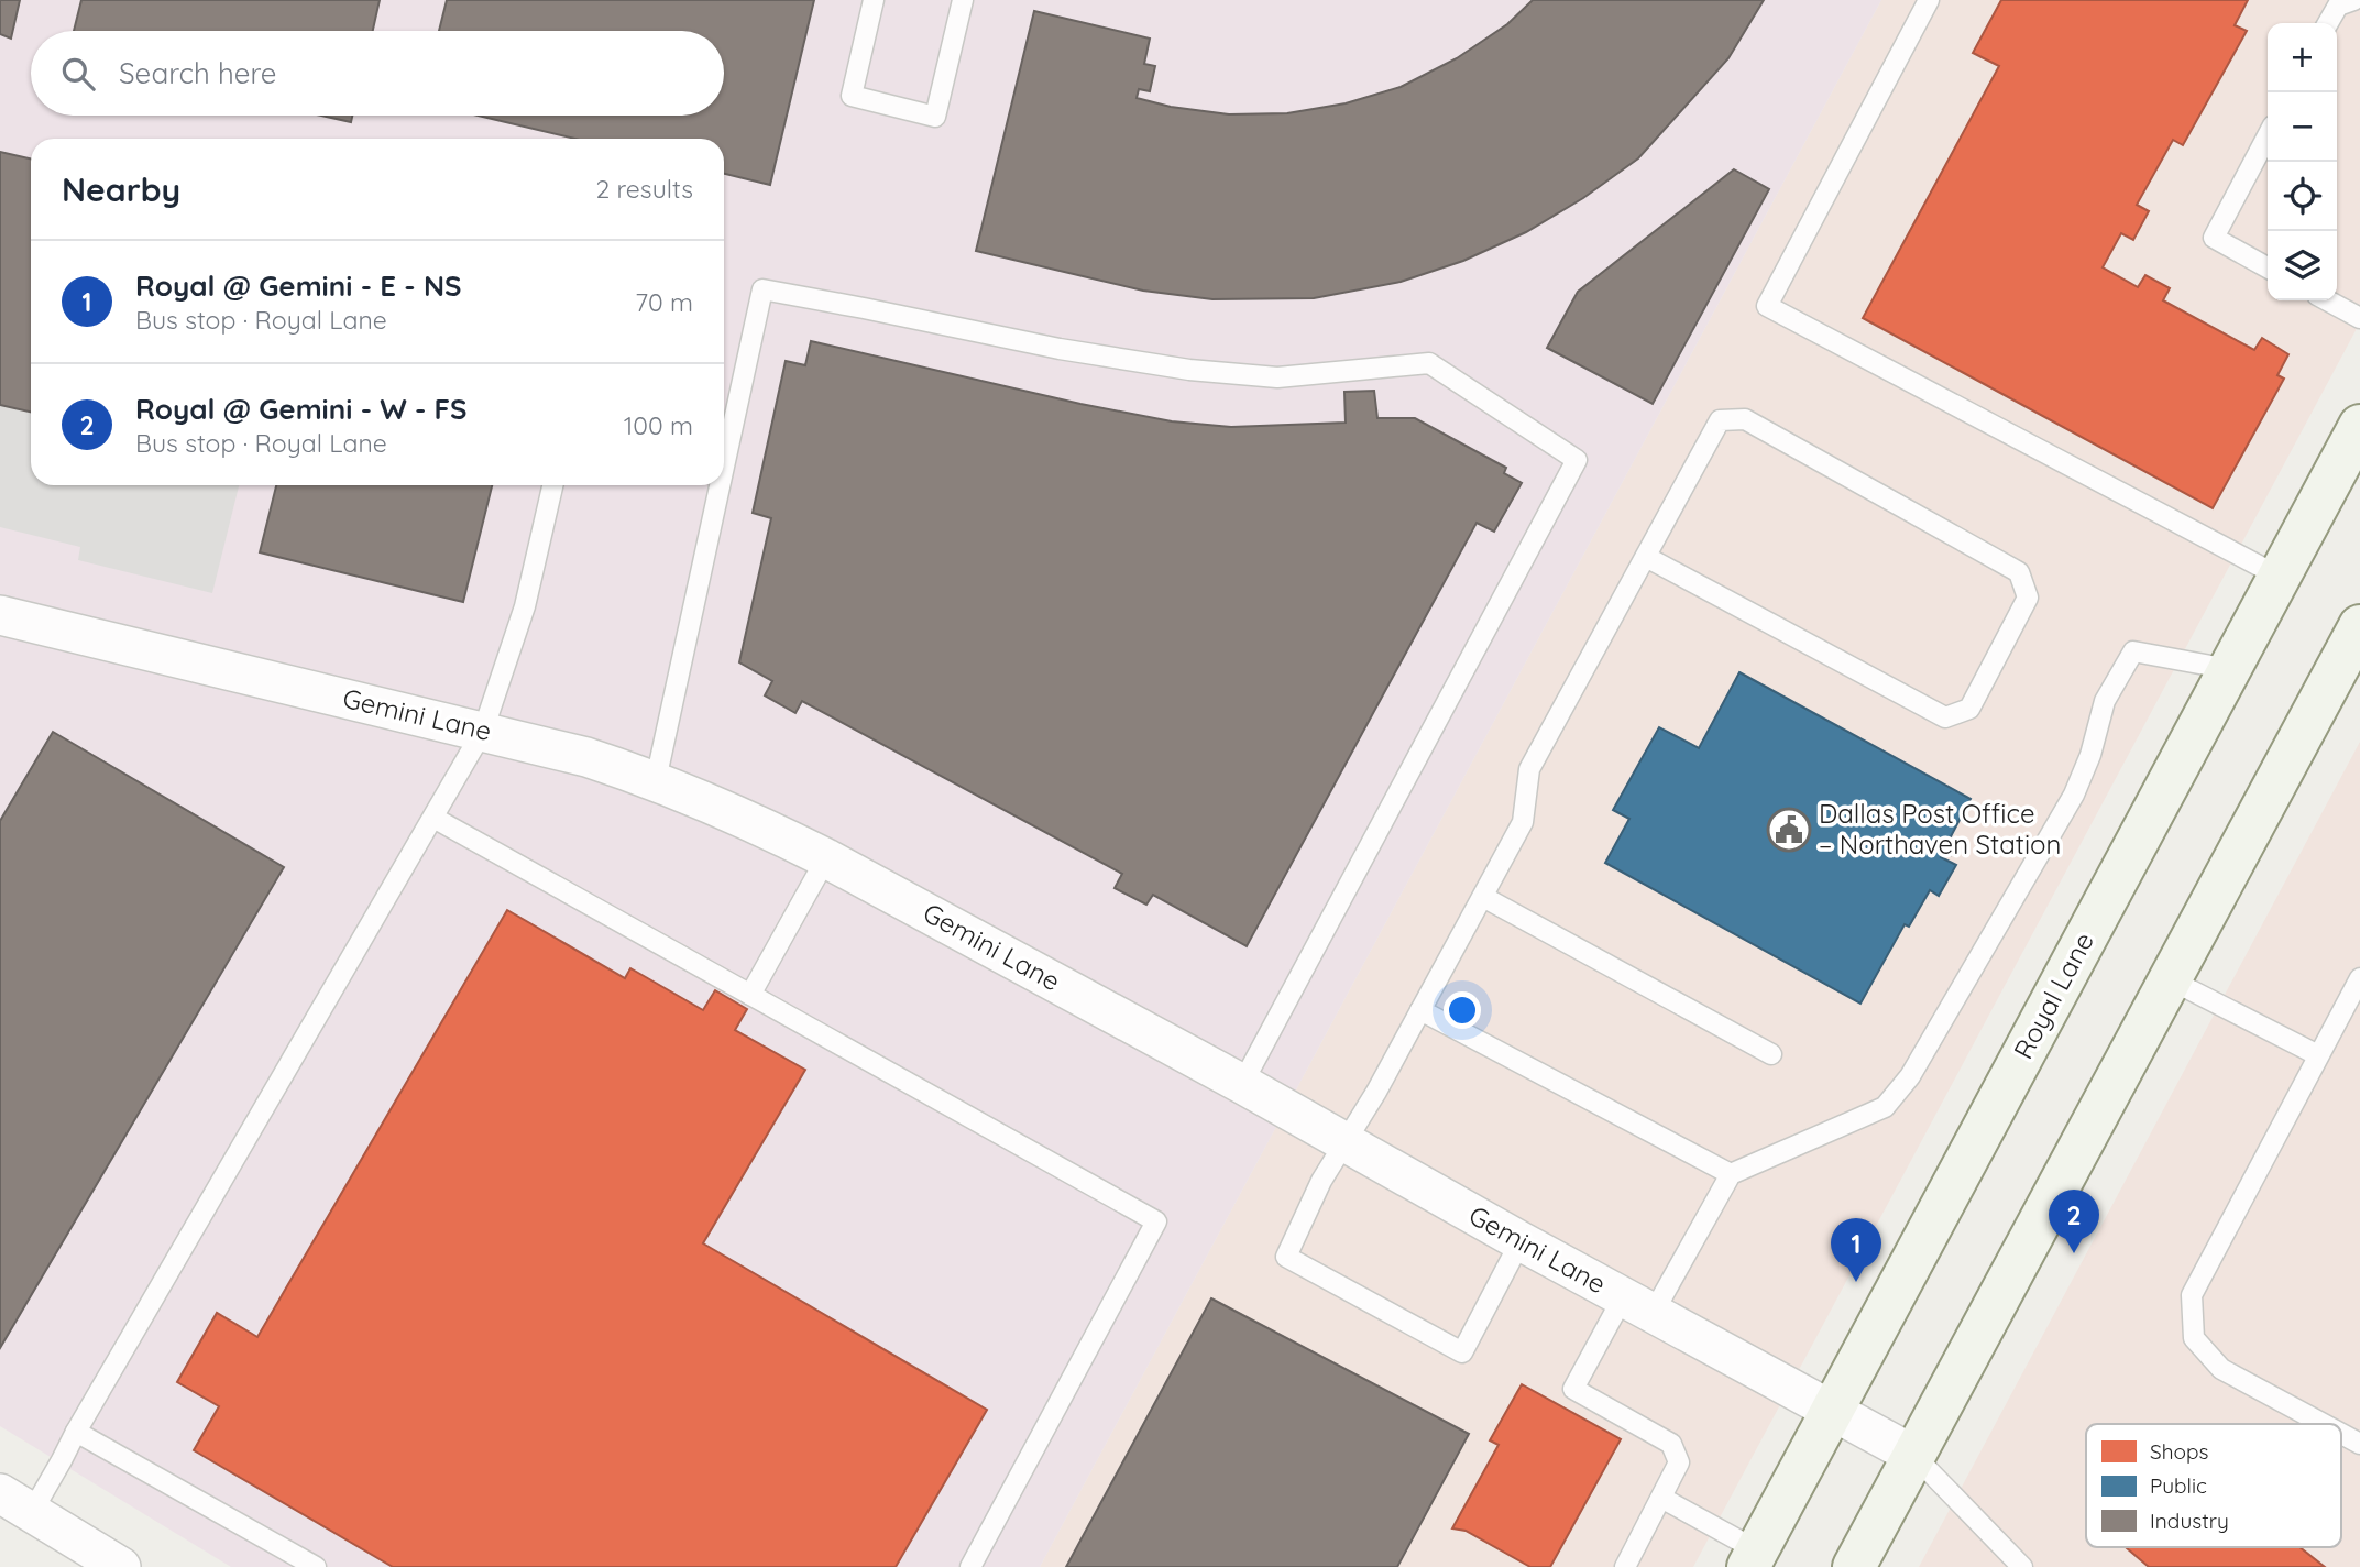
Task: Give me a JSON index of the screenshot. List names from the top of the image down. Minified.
{"streets":{"main road":["Royal Lane"],"street":["Gemini Lane"]},"crossings":[["Gemini Lane","Royal Lane"]],"places":{"public building":["Dallas Post Office – Northaven Station"]},"legend":["Shops","Public","Industry"],"page":{"map_buttons":["+","−"],"search":"Search here","heading":["Nearby","2 results"],"list":[{"mark":"1","name":"Royal @ Gemini - E - NS","note":"Bus stop · Royal Lane","value":"70 m"},{"mark":"2","name":"Royal @ Gemini - W - FS","note":"Bus stop · Royal Lane","value":"100 m"}],"pins":["2","1"]}}
